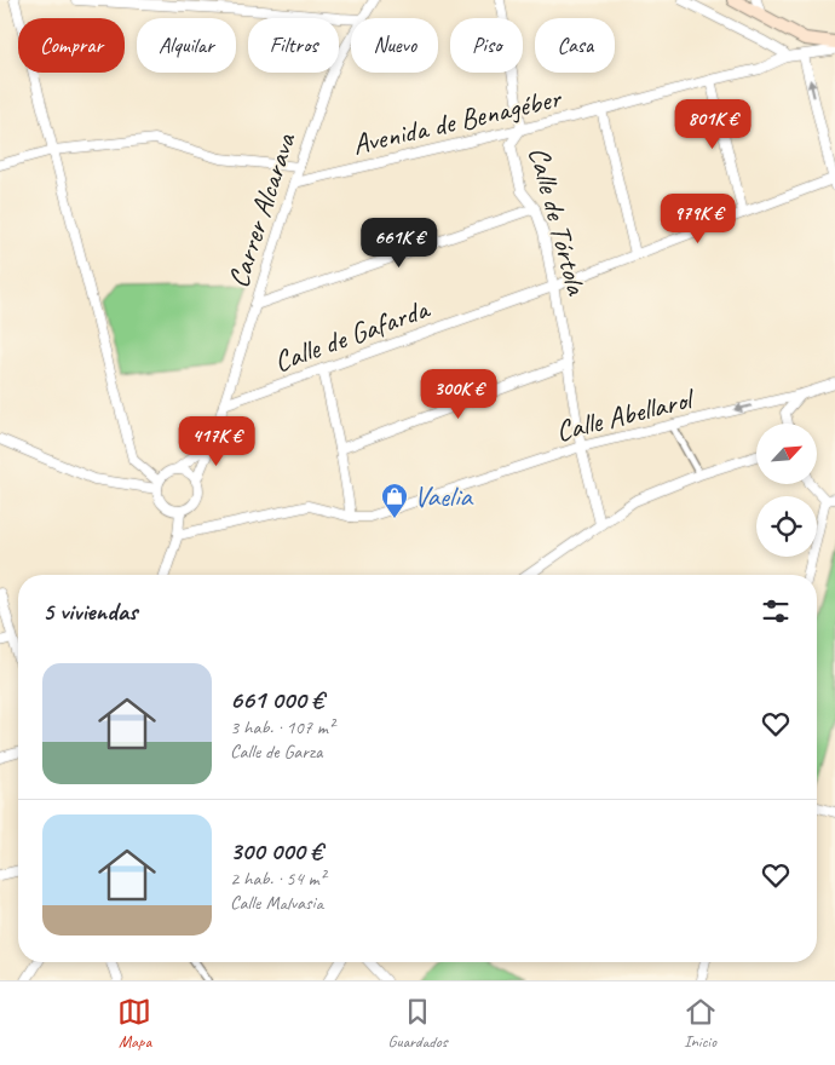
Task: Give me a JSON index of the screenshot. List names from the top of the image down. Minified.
{"streets":{"street":["Avenida de Benagéber","Carrer Alcarava","Calle de Tórtola","Calle de Gafarda","Calle Abellarol"]},"crossings":[["Avenida de Benagéber","Carrer Alcarava"],["Avenida de Benagéber","Calle de Tórtola"],["Carrer Alcarava","Calle de Gafarda"],["Calle de Tórtola","Calle de Gafarda"],["Calle de Tórtola","Calle Abellarol"]],"places":{"shop":["Vaelia"]},"north":"top right","page":{"chip":["Comprar","Alquilar","Filtros","Nuevo","Piso","Casa"],"price":["801K €","979K €","661K €","300K €","417K €"],"heading":"5 viviendas","list":[{"name":"661 000 €","note":"3 hab. · 107 m² · Calle de Garza"},{"name":"300 000 €","note":"2 hab. · 54 m² · Calle Malvasia"}],"tabs":["Mapa","Guardados","Inicio"]}}
